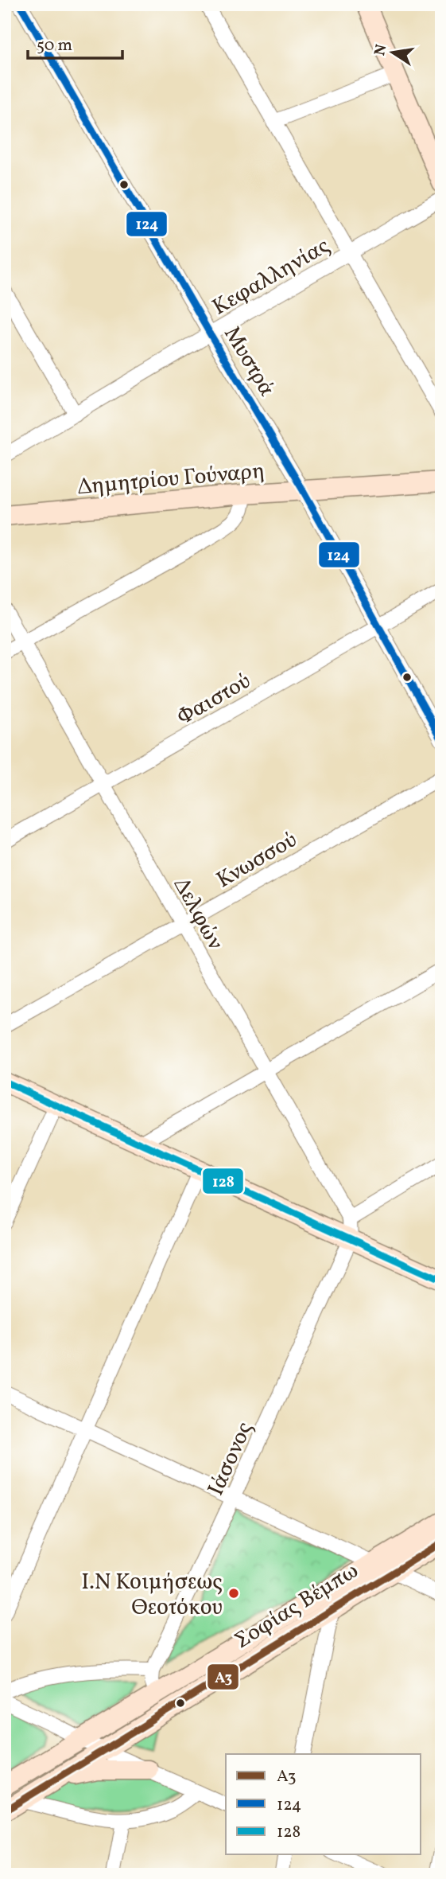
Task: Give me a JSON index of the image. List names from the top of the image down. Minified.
{"streets":{"main road":["Δημητρίου Γούναρη","Σοφίας Βέμπω"],"street":["Κεφαλληνίας","Μυστρά","Φαιστού","Κνωσσού","Δελφών","Ιάσονος"]},"crossings":[["Κεφαλληνίας","Μυστρά"],["Μυστρά","Δημητρίου Γούναρη"],["Μυστρά","Φαιστού"],["Φαιστού","Δελφών"],["Κνωσσού","Δελφών"],["Δελφών","Ιάσονος"]],"places":["Ι.Ν Κοιμήσεως Θεοτόκου"],"lines":["transit line 124","transit line 128","transit line Α3"],"legend":["Α3","124","128"],"scale_bar":"50 m","north":"left"}
